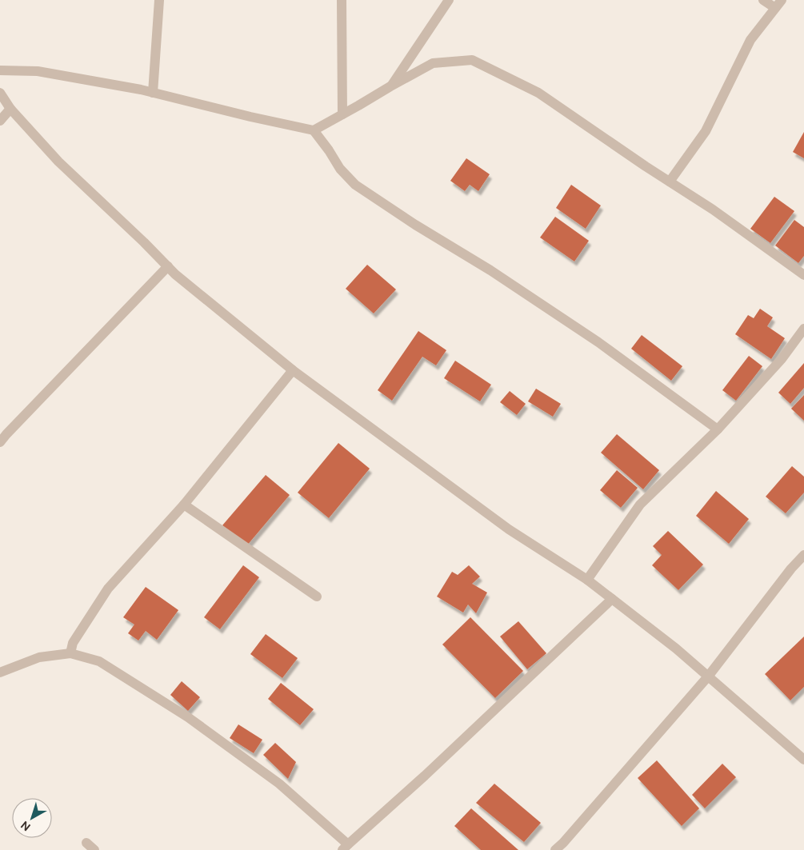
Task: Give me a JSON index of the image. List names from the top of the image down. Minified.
{"north":"bottom left"}
